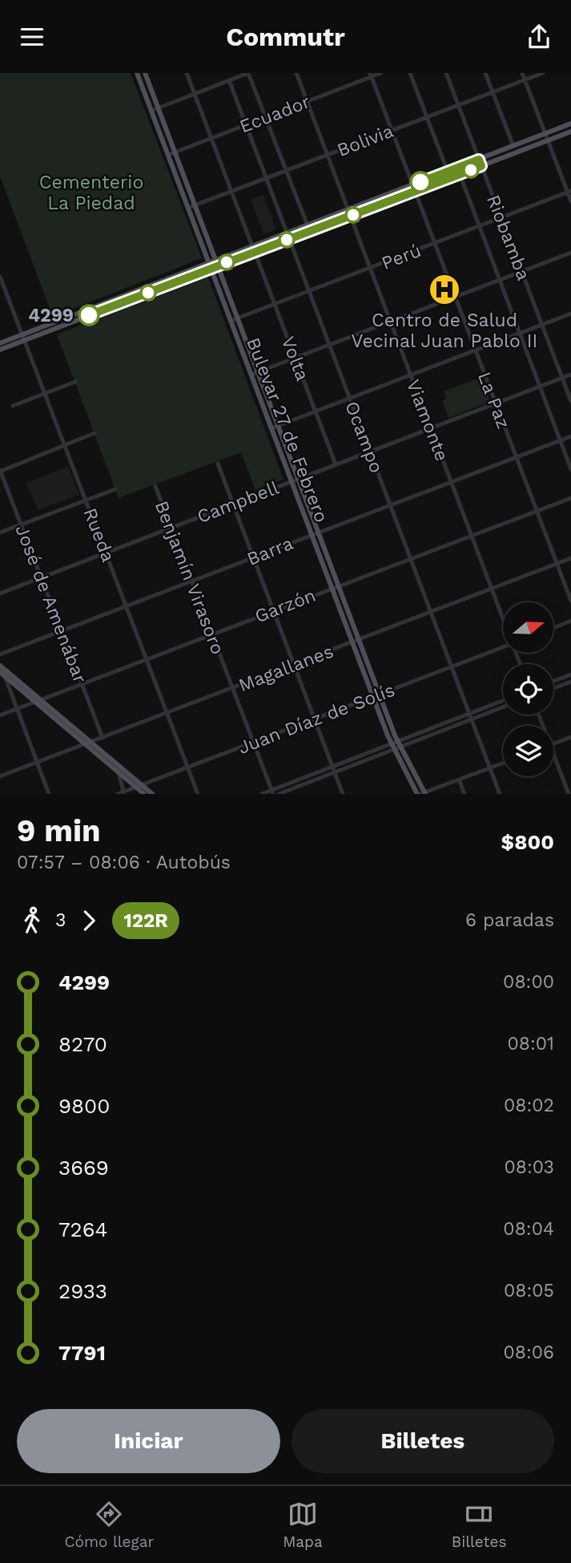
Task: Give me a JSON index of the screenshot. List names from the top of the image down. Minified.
{"streets":{"main road":["Bulevar 27 de Febrero"],"street":["Ecuador","Bolivia","Riobamba","Perú","Volta","La Paz","Viamonte","Ocampo","Campbell","Rueda","Barra","Benjamín Virasoro","José de Amenábar","Garzón","Magallanes","Juan Díaz de Solís"]},"crossings":[["Ecuador","Volta"],["Ecuador","La Paz"],["Ecuador","Viamonte"],["Ecuador","Bulevar 27 de Febrero"],["Ecuador","Ocampo"],["Bolivia","Riobamba"],["Bolivia","Volta"],["Bolivia","La Paz"],["Bolivia","Viamonte"],["Bolivia","Bulevar 27 de Febrero"],["Bolivia","Ocampo"],["Riobamba","Perú"],["Riobamba","Campbell"],["Perú","Volta"],["Perú","La Paz"],["Perú","Viamonte"],["Perú","Bulevar 27 de Febrero"],["Perú","Ocampo"],["Volta","Campbell"],["La Paz","Campbell"],["La Paz","Barra"],["La Paz","Garzón"],["La Paz","Magallanes"],["Viamonte","Campbell"],["Viamonte","Barra"],["Viamonte","Garzón"],["Viamonte","Magallanes"],["Bulevar 27 de Febrero","Campbell"],["Bulevar 27 de Febrero","Barra"],["Bulevar 27 de Febrero","Garzón"],["Bulevar 27 de Febrero","Magallanes"],["Bulevar 27 de Febrero","Juan Díaz de Solís"],["Ocampo","Campbell"],["Ocampo","Barra"],["Ocampo","Garzón"],["Ocampo","Magallanes"],["Ocampo","Juan Díaz de Solís"],["Campbell","Rueda"],["Campbell","Benjamín Virasoro"],["Campbell","José de Amenábar"],["Rueda","Barra"],["Rueda","Garzón"],["Rueda","Magallanes"],["Rueda","Juan Díaz de Solís"],["Barra","Benjamín Virasoro"],["Barra","José de Amenábar"],["Benjamín Virasoro","Garzón"],["Benjamín Virasoro","Magallanes"],["Benjamín Virasoro","Juan Díaz de Solís"],["José de Amenábar","Garzón"],["José de Amenábar","Magallanes"]],"parks":["Cementerio La Piedad"],"places":{"hospital":["Centro de Salud Vecinal Juan Pablo II"],"other":["4299"]},"lines":["bus line 122R"],"north":"right","page":{"header":"Commutr","heading":["9 min","07:57 – 08:06 · Autobús","$800"],"legs":["3","122R","6 paradas"],"list":[{"name":"4299","value":"08:00"},{"name":"8270","value":"08:01"},{"name":"9800","value":"08:02"},{"name":"3669","value":"08:03"},{"name":"7264","value":"08:04"},{"name":"2933","value":"08:05"},{"name":"7791","value":"08:06"}],"buttons":["Iniciar","Billetes"],"tabs":["Cómo llegar","Mapa","Billetes"]}}
